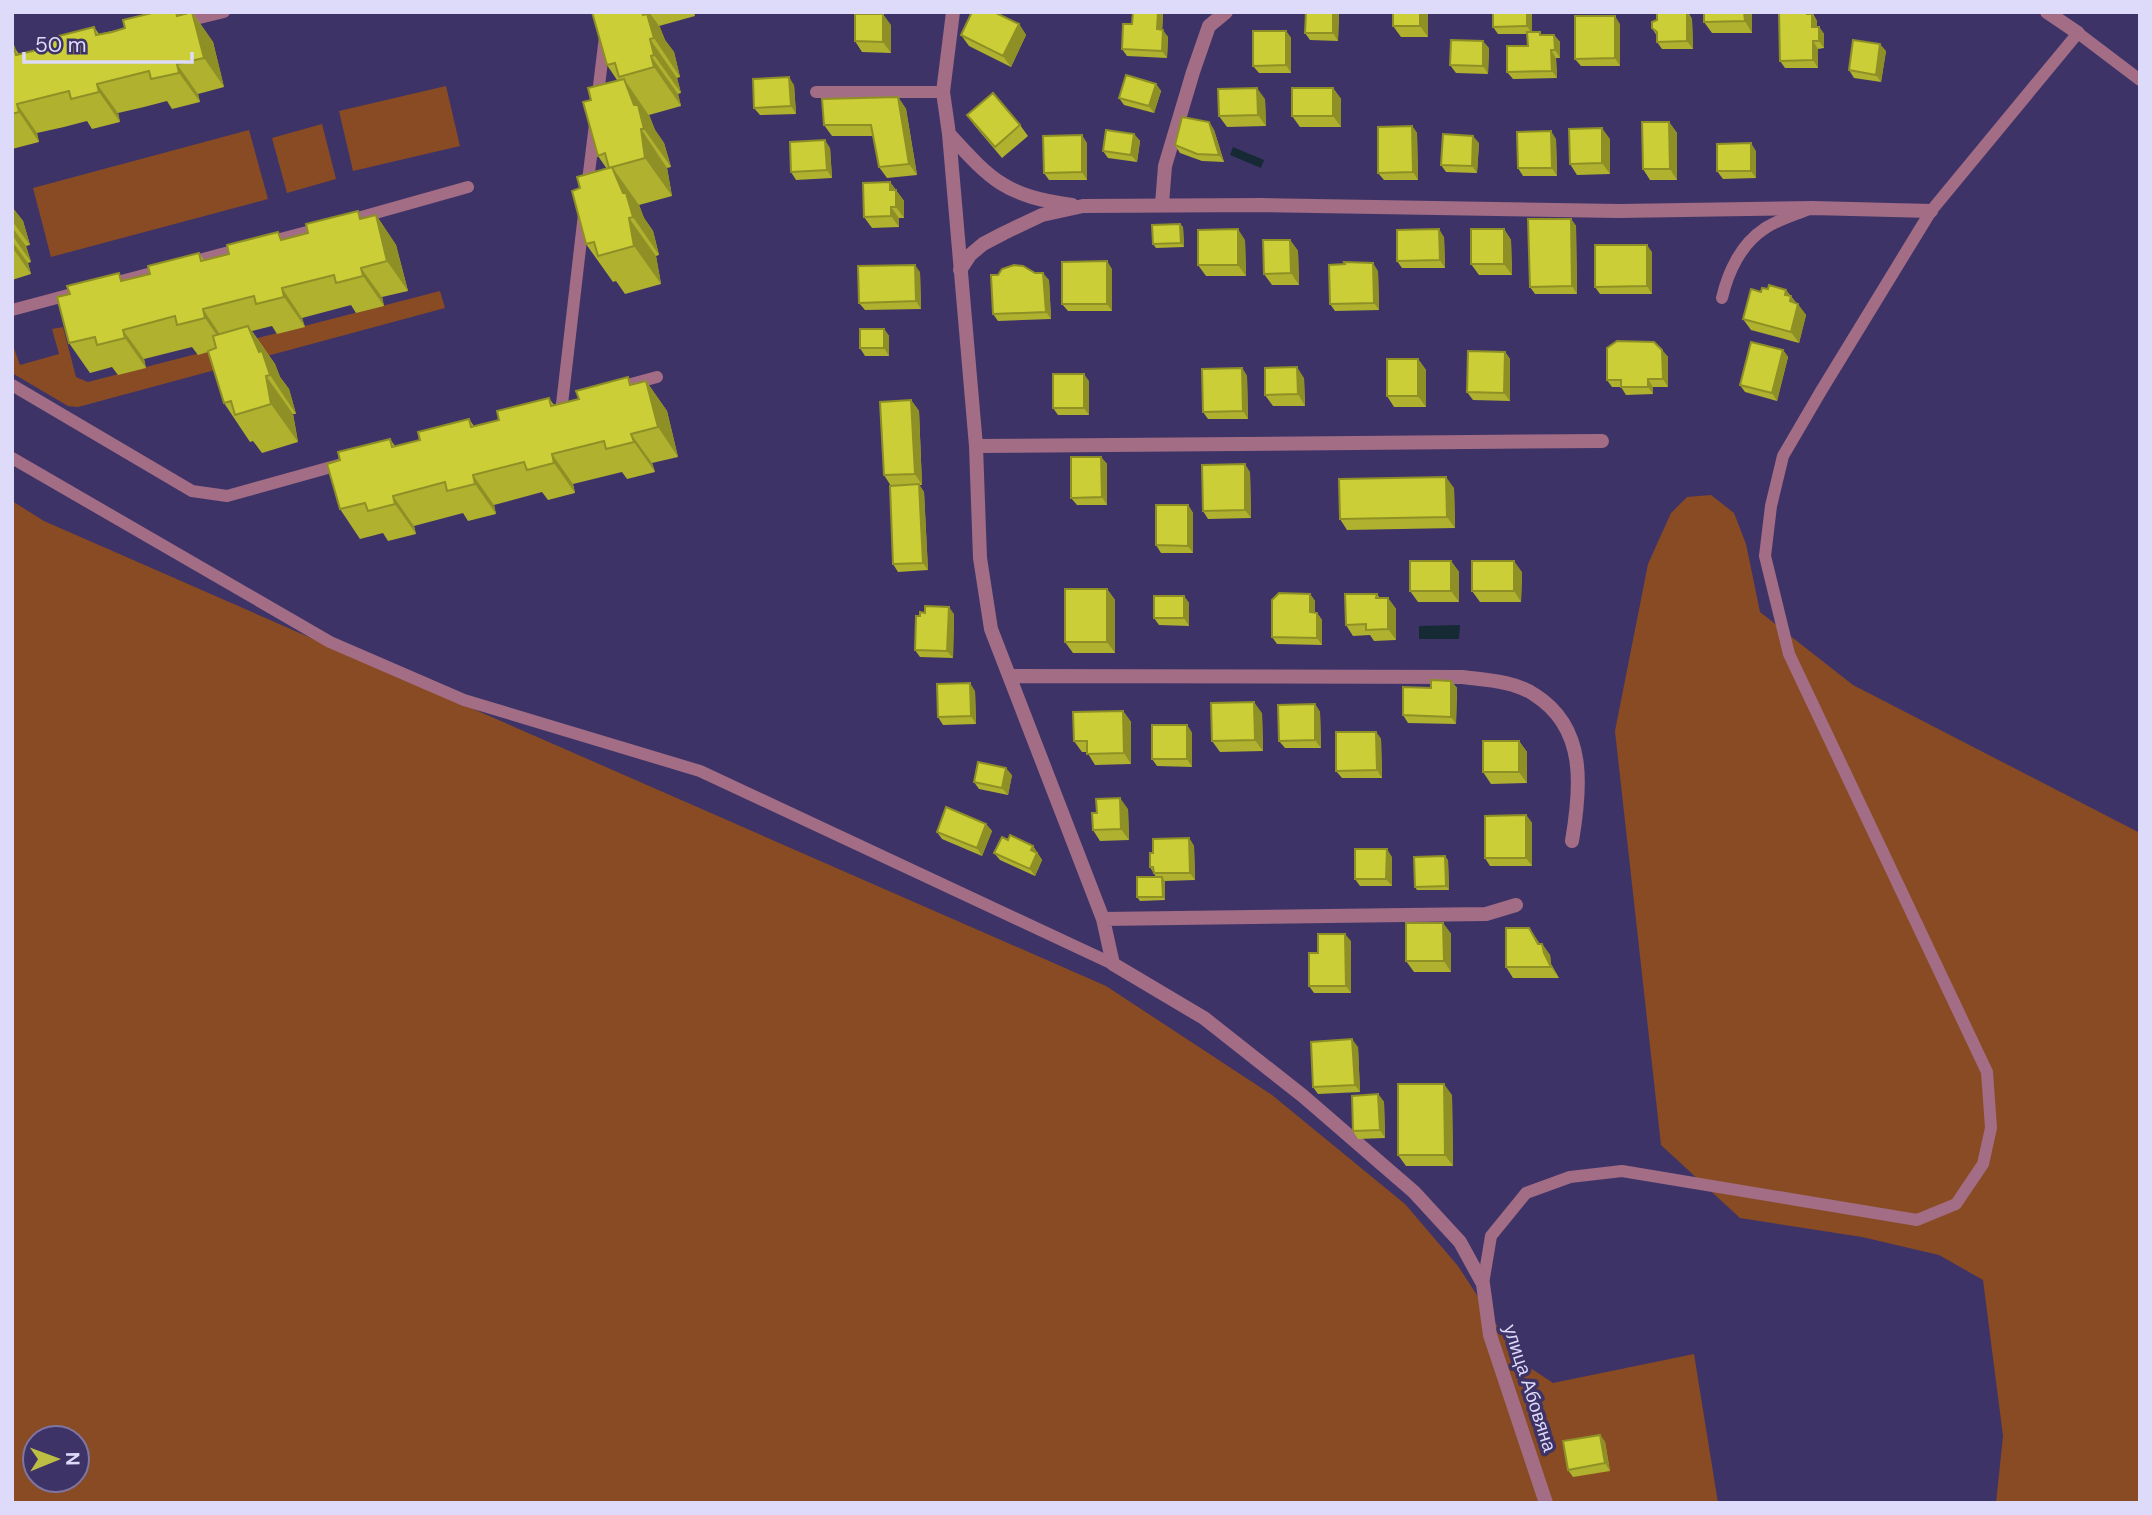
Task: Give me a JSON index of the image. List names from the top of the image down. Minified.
{"streets":{"street":["улица Абовяна"]},"scale_bar":"50 m","north":"right"}
